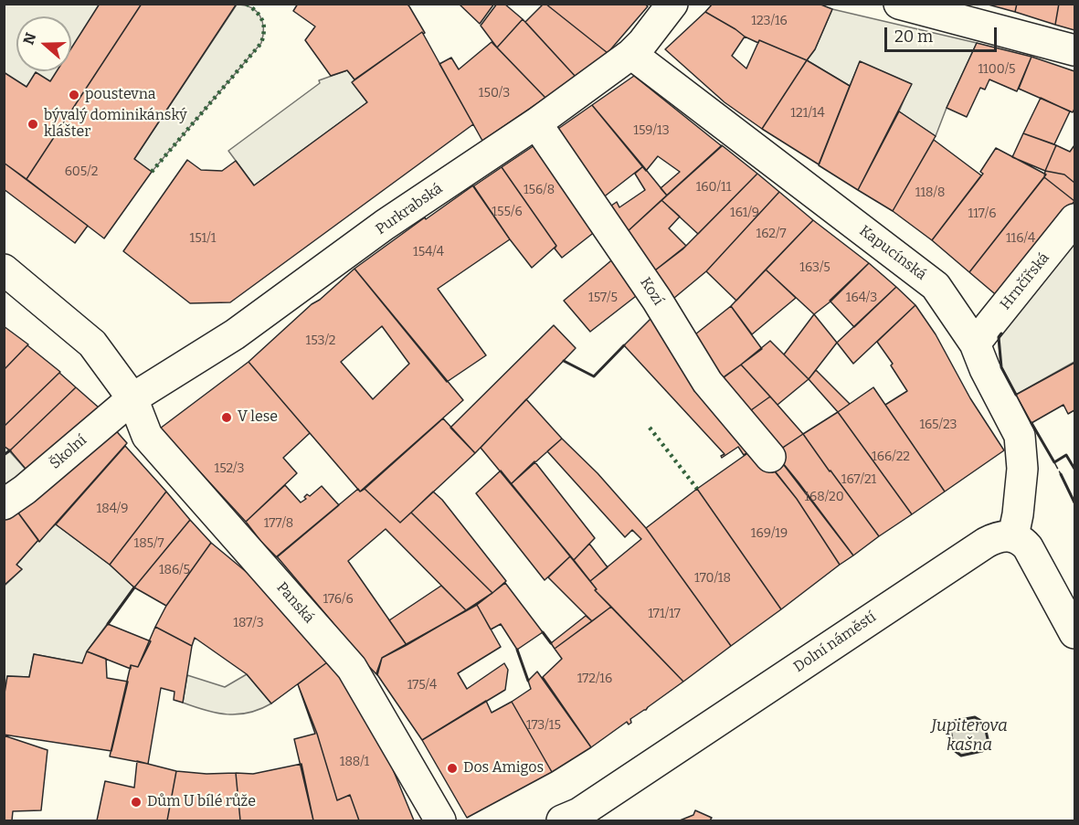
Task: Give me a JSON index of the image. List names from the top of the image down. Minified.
{"streets":{"street":["Purkrabská","Kapucínská","Hrnčířská","Kozí","Školní","Panská","Dolní náměstí"]},"crossings":[["Purkrabská","Kapucínská"],["Purkrabská","Kozí"],["Purkrabská","Školní"],["Purkrabská","Panská"],["Kapucínská","Hrnčířská"],["Kapucínská","Dolní náměstí"],["Školní","Panská"]],"water":["Jupiterova kašna"],"places":["poustevna","bývalý dominikánský klášter","V lese","Dos Amigos","Dům U bílé růže"],"house_numbers":["123/16","1100/5","150/3","121/14","159/13","605/2","160/11","156/8","118/8","155/6","161/9","117/6","162/7","151/1","116/4","154/4","163/5","157/5","164/3","153/2","165/23","166/22","152/3","167/21","168/20","184/9","177/8","169/19","185/7","186/5","170/18","176/6","171/17","187/3","172/16","175/4","173/15","188/1"],"scale_bar":"20 m","north":"left"}
